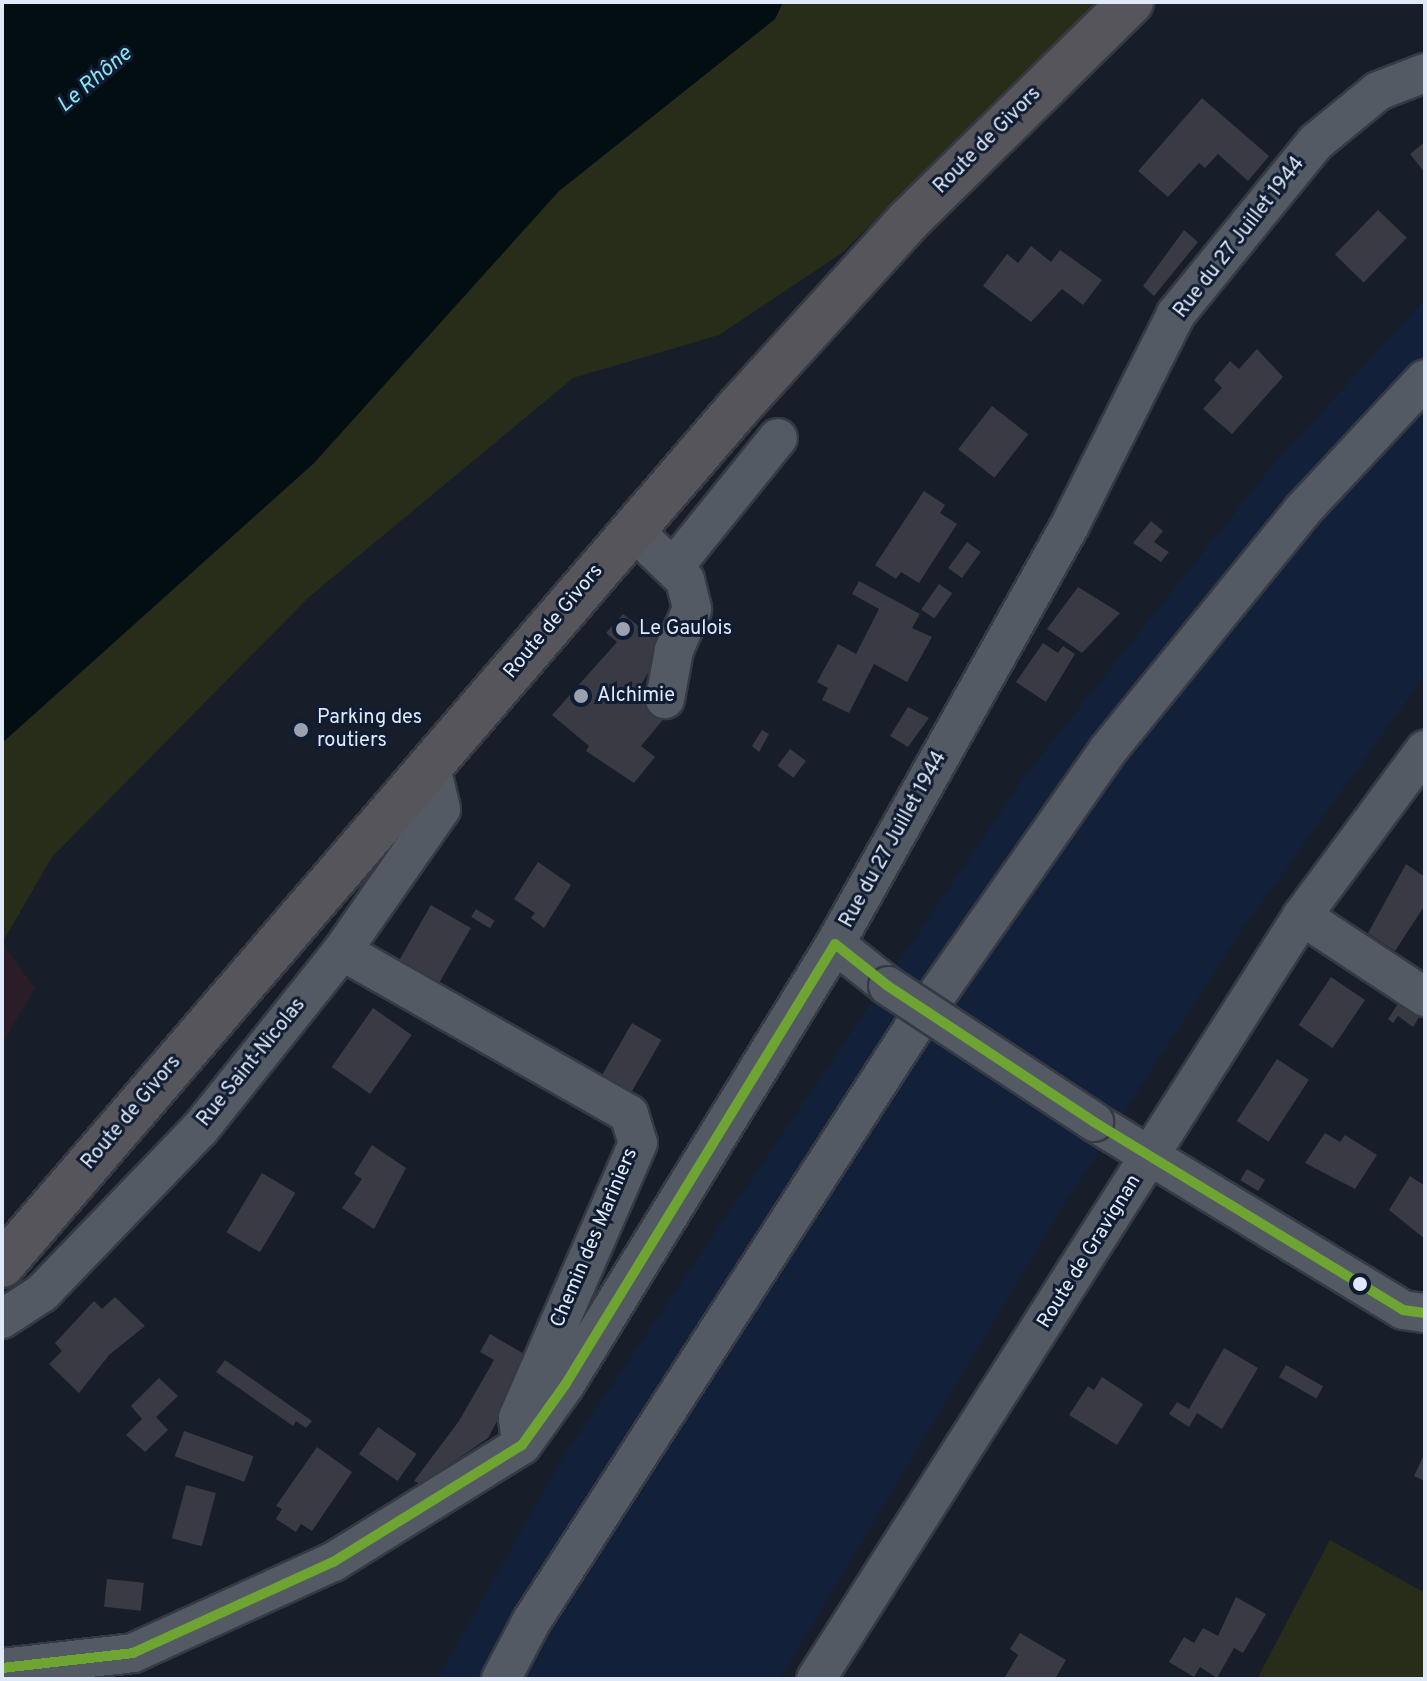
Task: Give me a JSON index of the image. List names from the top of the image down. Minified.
{"streets":{"main road":["Route de Givors"],"street":["Rue du 27 Juillet 1944","Rue Saint-Nicolas","Chemin des Mariniers","Route de Gravignan"]},"crossings":[["Route de Givors","Rue Saint-Nicolas"],["Rue du 27 Juillet 1944","Chemin des Mariniers"],["Rue Saint-Nicolas","Chemin des Mariniers"]],"water":["Le Rhône"],"places":["Le Gaulois","Alchimie","Parking des routiers"]}
